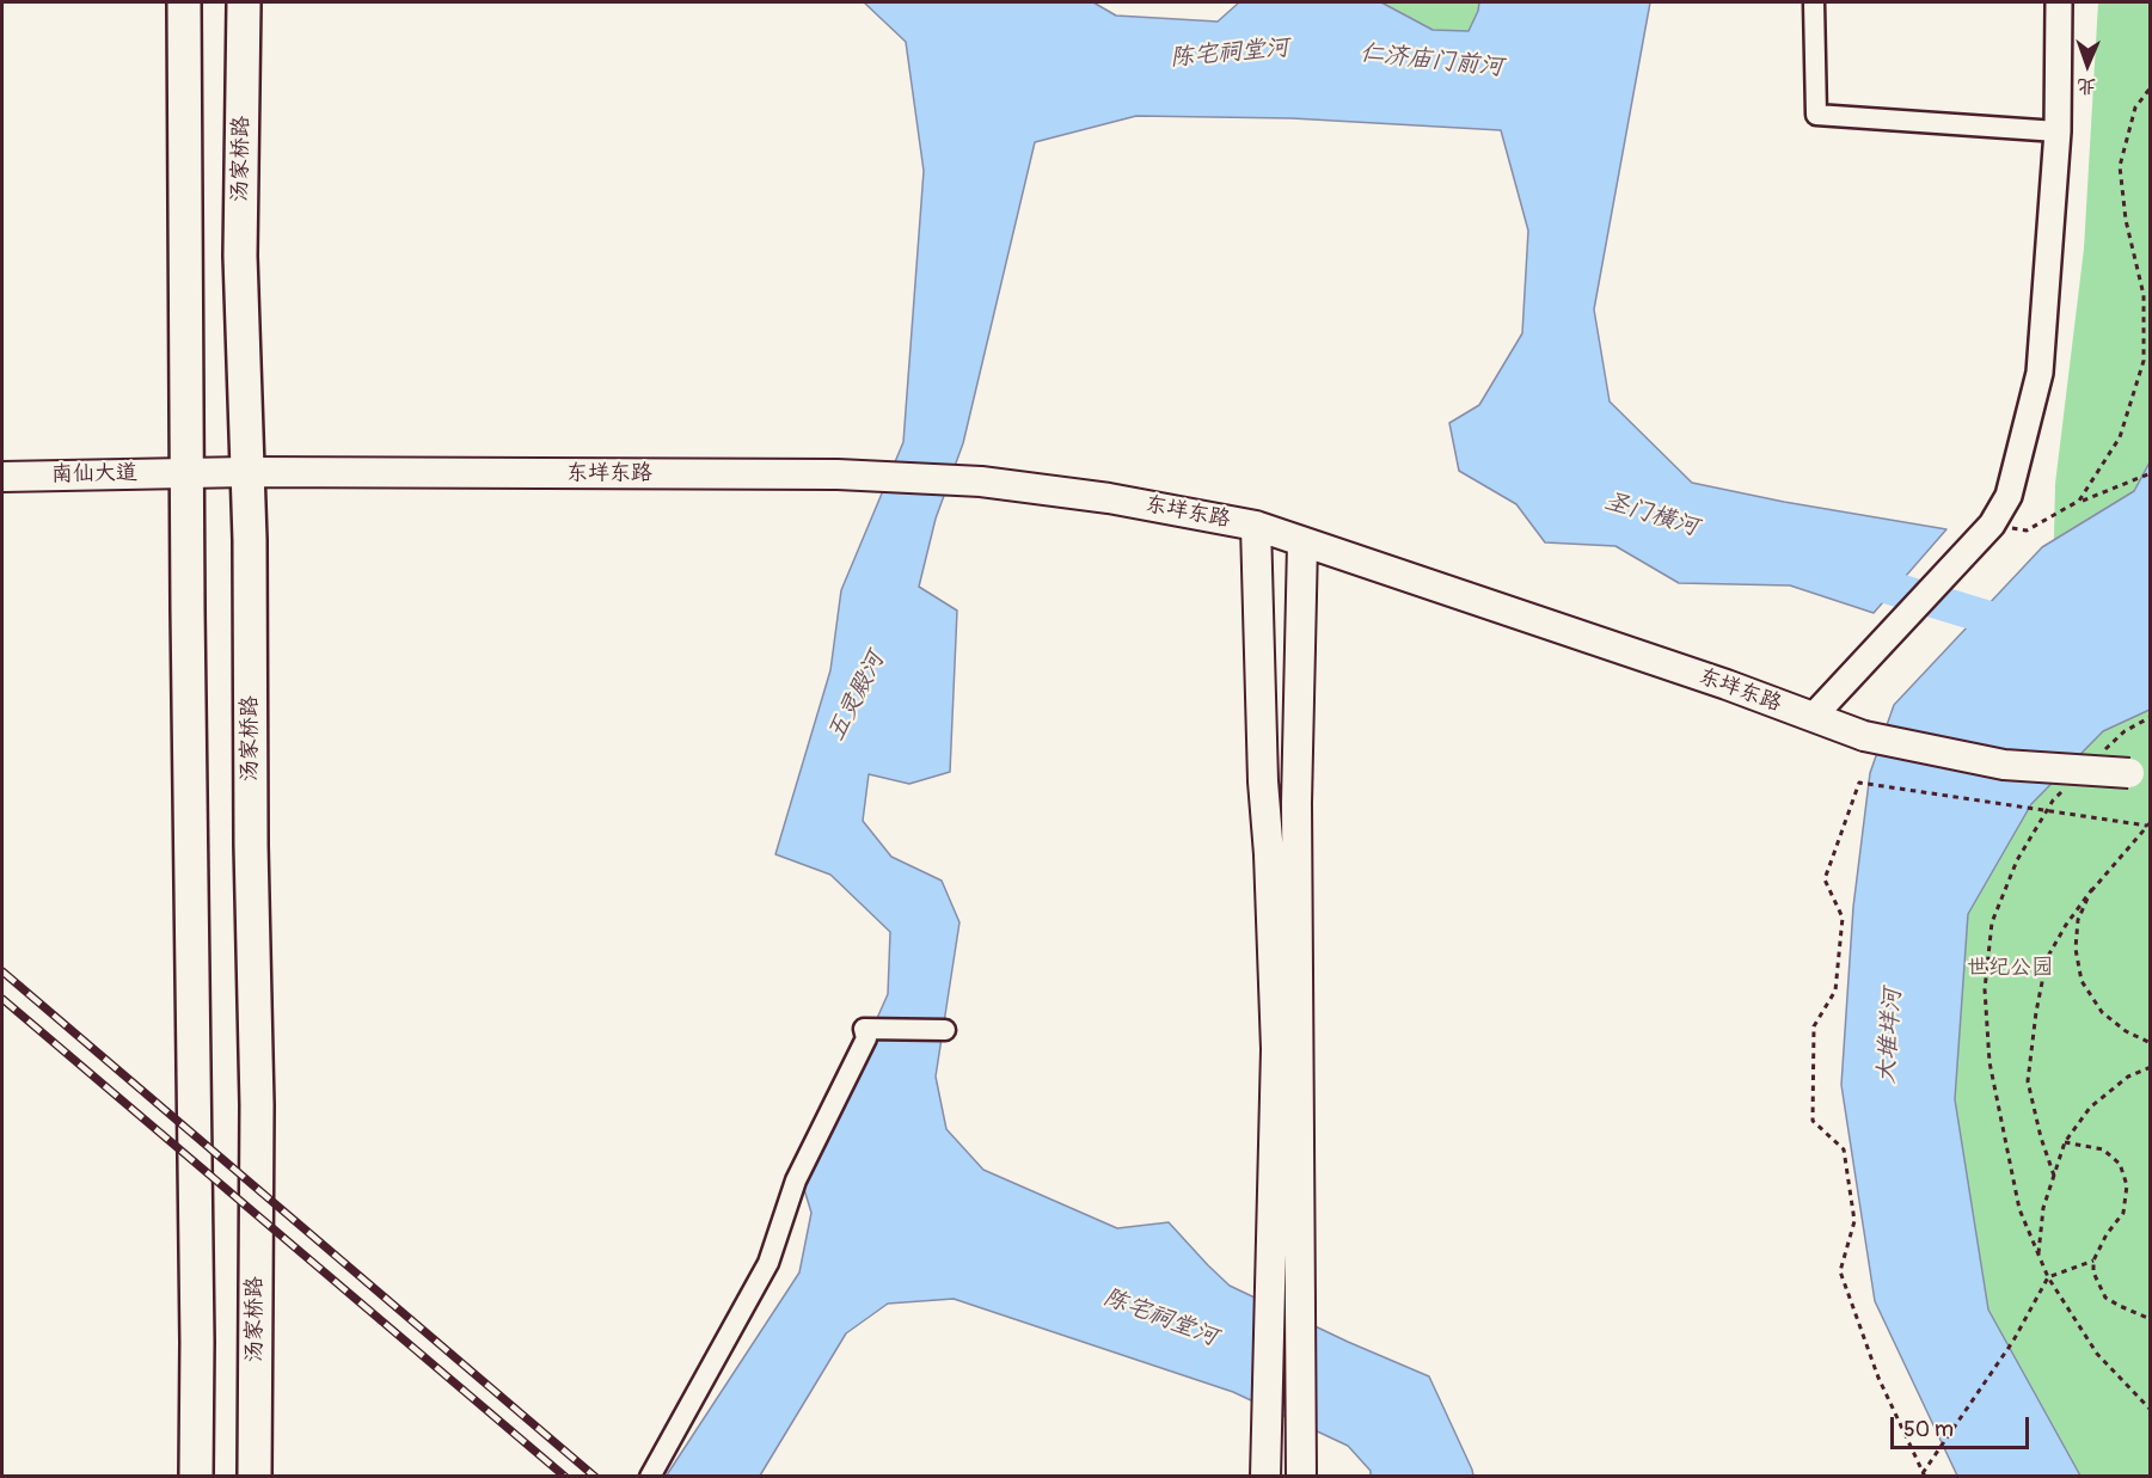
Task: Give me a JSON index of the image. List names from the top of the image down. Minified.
{"streets":{"main road":["汤家桥路","东垟东路","南仙大道"]},"crossings":[["汤家桥路","东垟东路"],["东垟东路","南仙大道"]],"water":["陈宅祠堂河","仁济庙门前河","圣门横河","五灵殿河","大堆垟河"],"parks":["世纪公园"],"scale_bar":"50 m","north":"bottom"}
